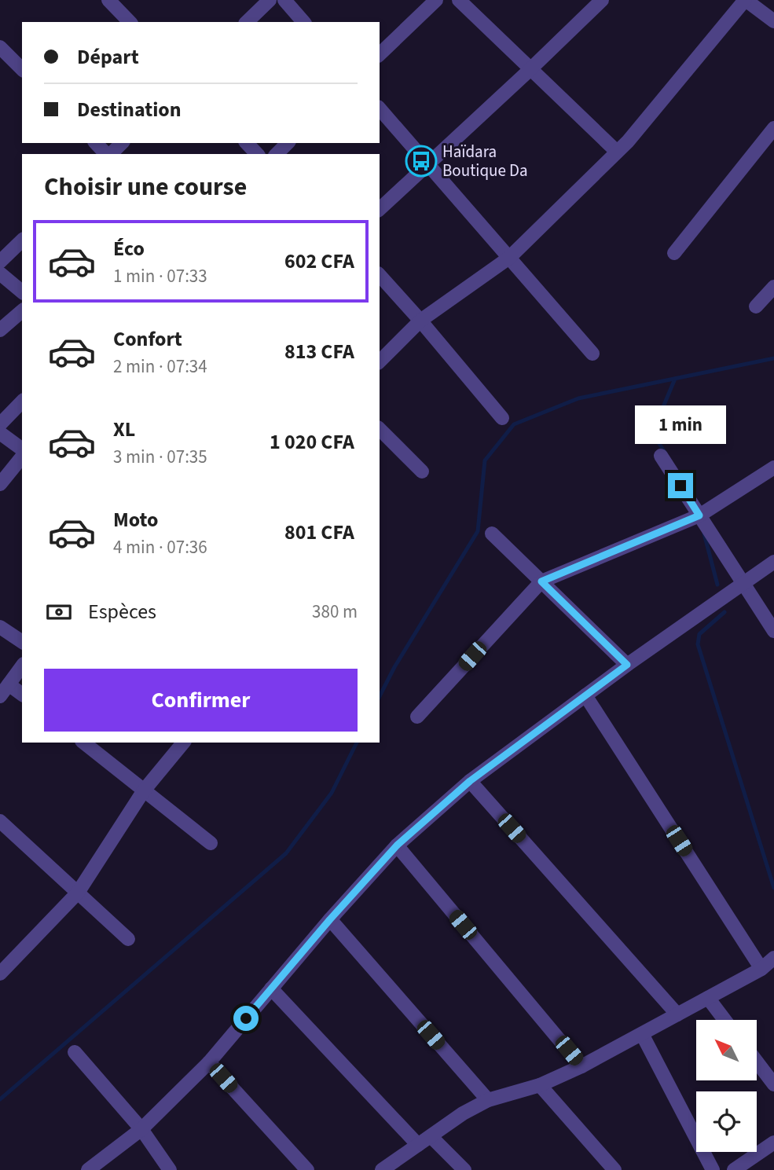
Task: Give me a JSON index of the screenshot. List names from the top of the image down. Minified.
{"places":{"bus stop":["Haïdara Boutique Da"]},"north":"top left","page":{"banner":["Départ","Destination"],"heading":"Choisir une course","list":[{"name":"Éco","note":"1 min · 07:33","value":"602 CFA"},{"name":"Confort","note":"2 min · 07:34","value":"813 CFA"},{"name":"XL","note":"3 min · 07:35","value":"1 020 CFA"},{"name":"Moto","note":"4 min · 07:36","value":"801 CFA"}],"bubble":"1 min","pay":["Espèces","380 m"],"buttons":"Confirmer"}}
